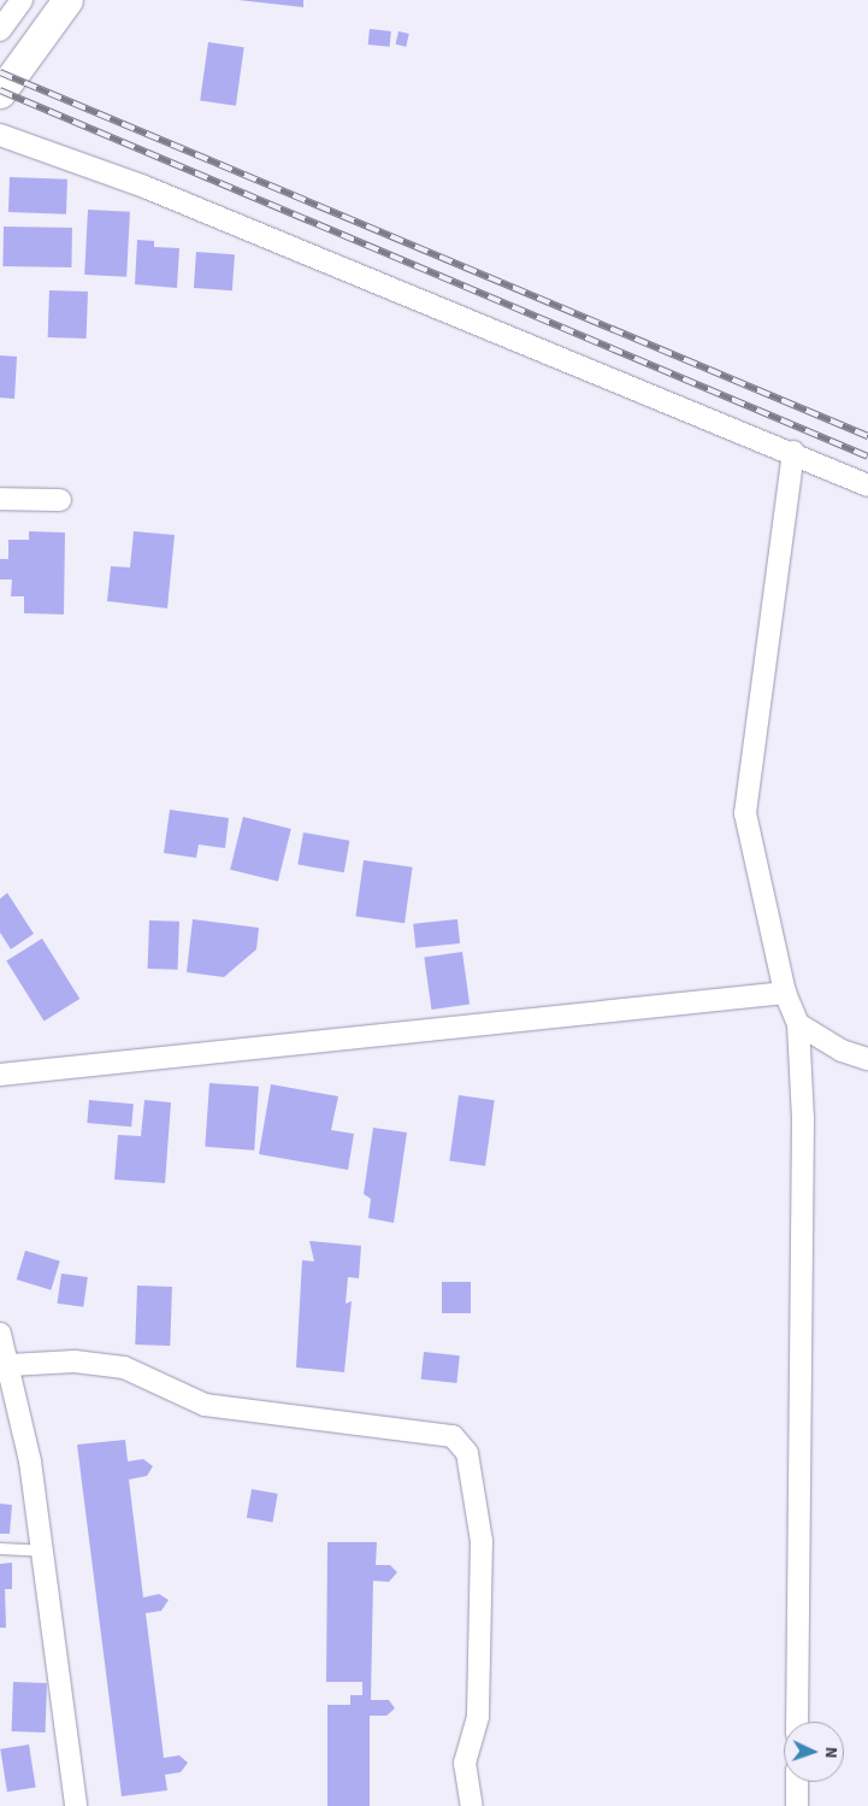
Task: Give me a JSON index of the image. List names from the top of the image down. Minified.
{"north":"right"}
